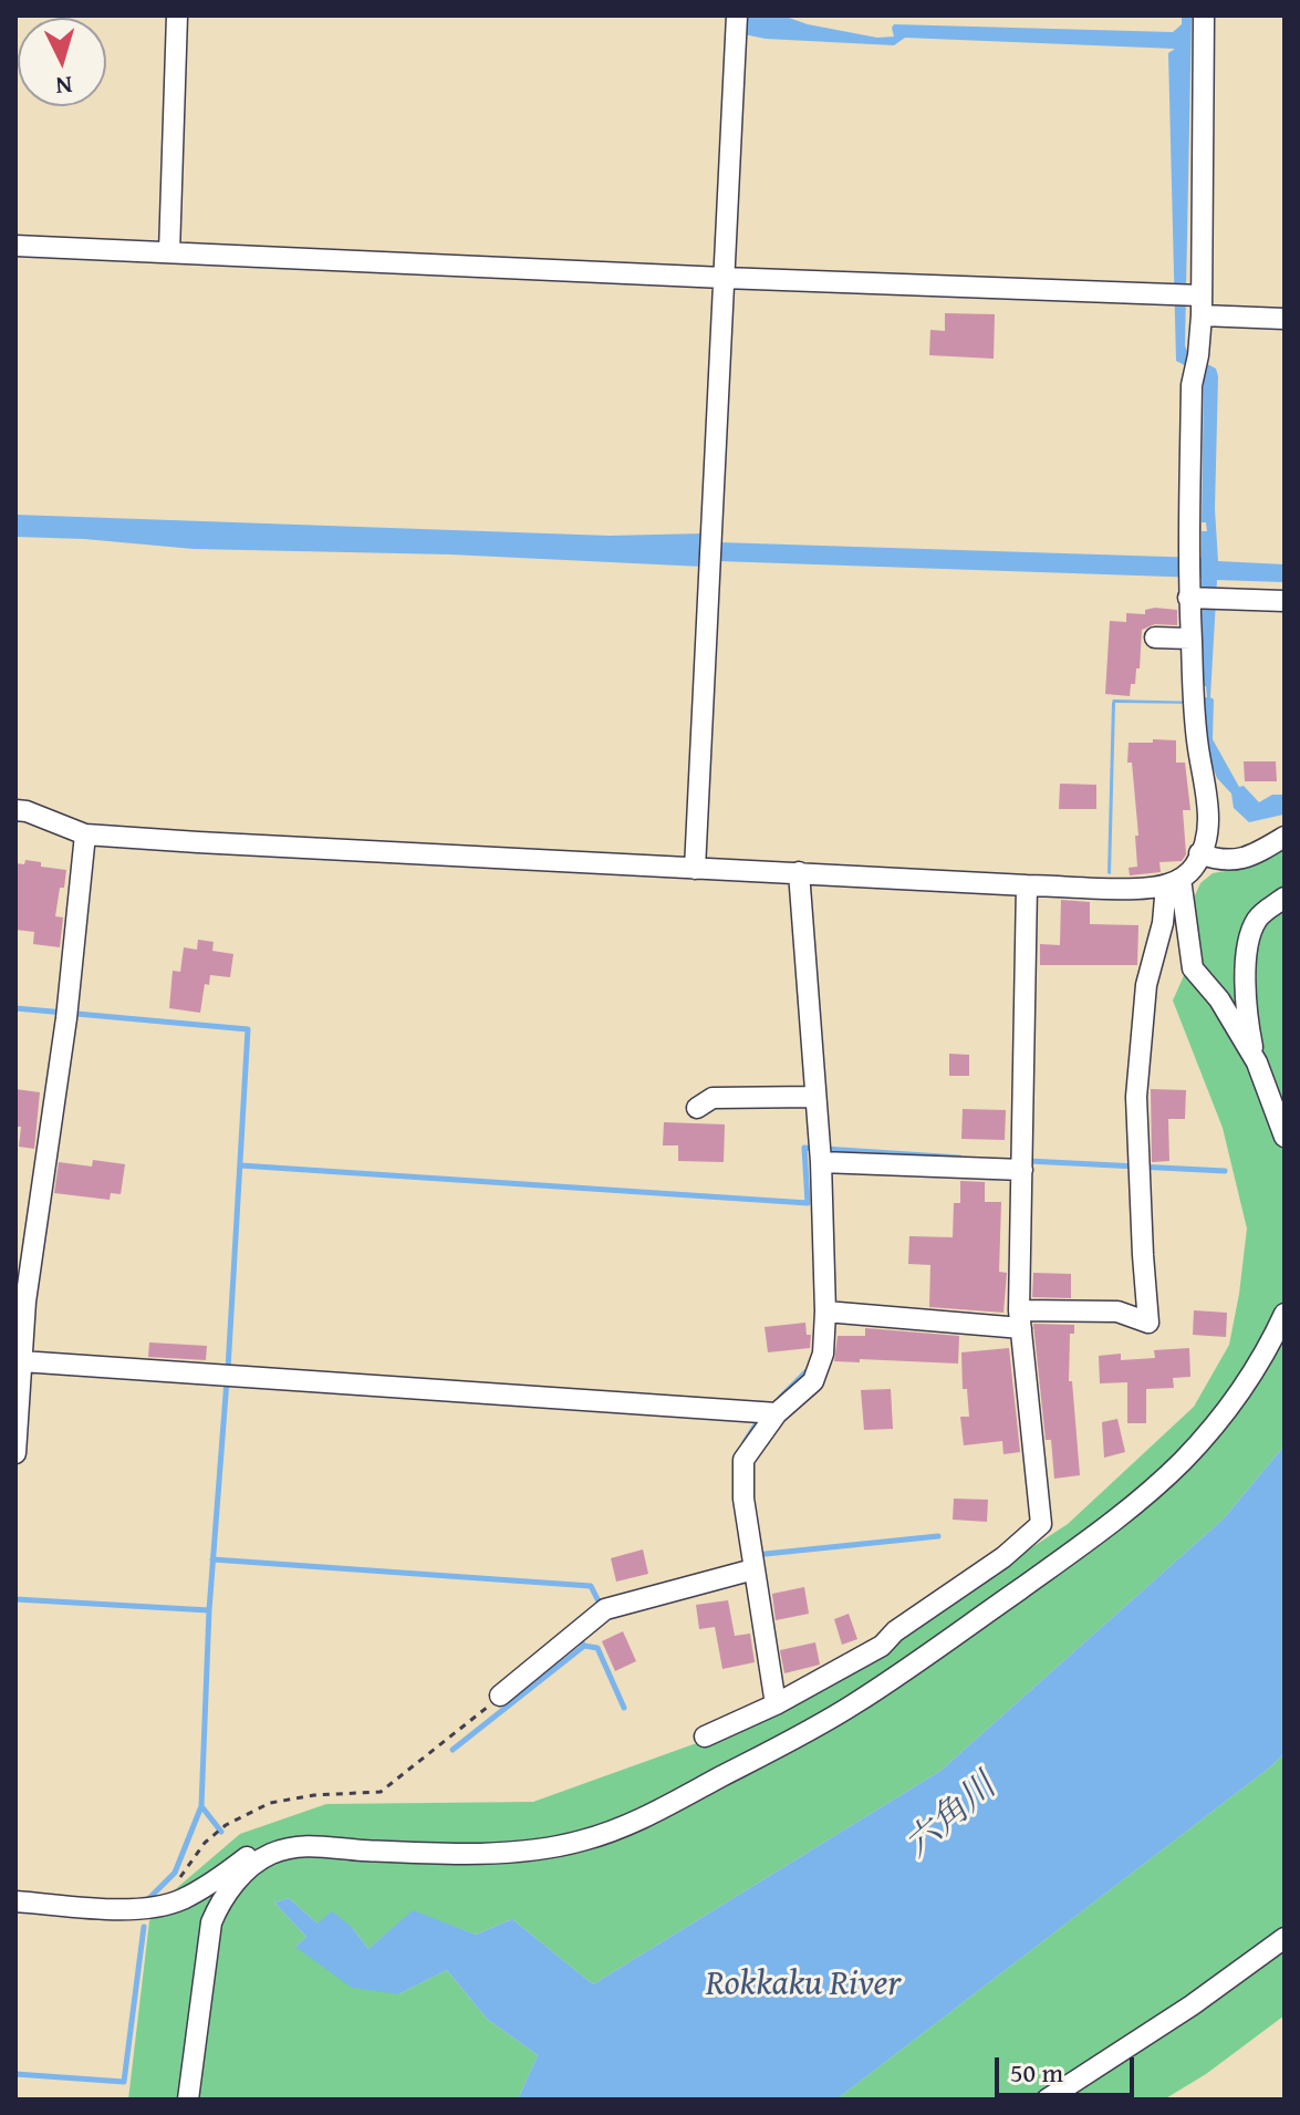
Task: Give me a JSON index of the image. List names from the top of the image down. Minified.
{"water":["六角川","Rokkaku River"],"scale_bar":"50 m","north":"bottom"}
